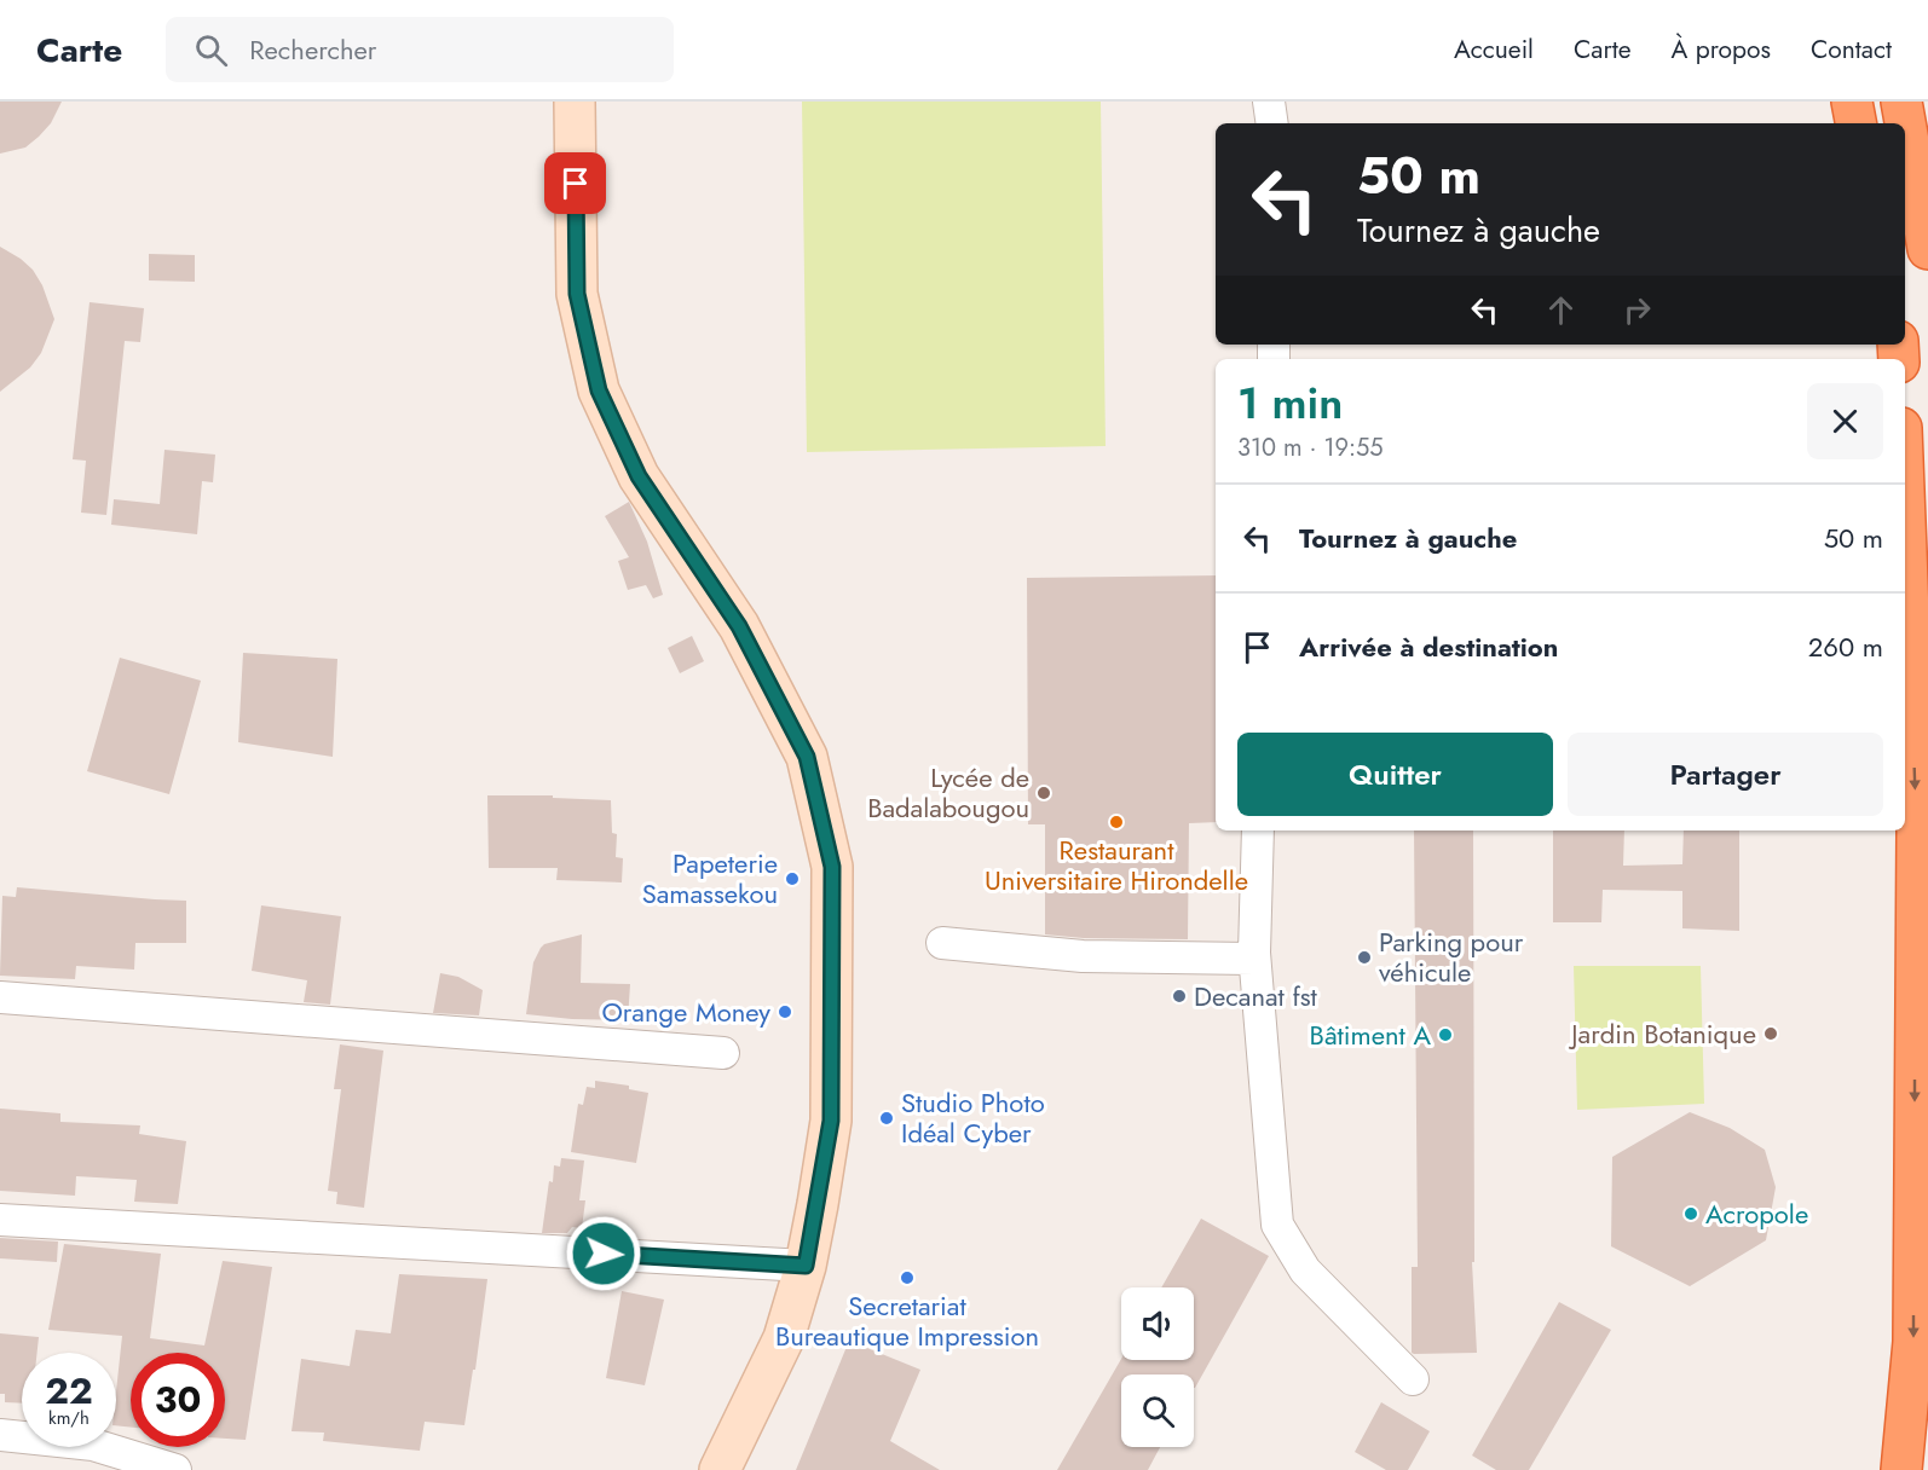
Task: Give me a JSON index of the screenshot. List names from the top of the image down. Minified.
{"places":["Lycée de Badalabougou","Restaurant Universitaire Hirondelle","Papeterie Samassekou","Parking pour véhicule","Decanat fst","Orange Money","Jardin Botanique","Bâtiment A","Studio Photo Idéal Cyber","Acropole","Secretariat Bureautique Impression"],"page":{"header":"Carte","search":"Rechercher","nav":["Accueil","Carte","À propos","Contact"],"turn":["50 m","Tournez à gauche"],"heading":["1 min","310 m · 19:55"],"list":[{"name":"Tournez à gauche","value":"50 m"},{"name":"Arrivée à destination","value":"260 m"}],"buttons":["Quitter","Partager"],"speed":"22 km/h","limit":"30"}}
